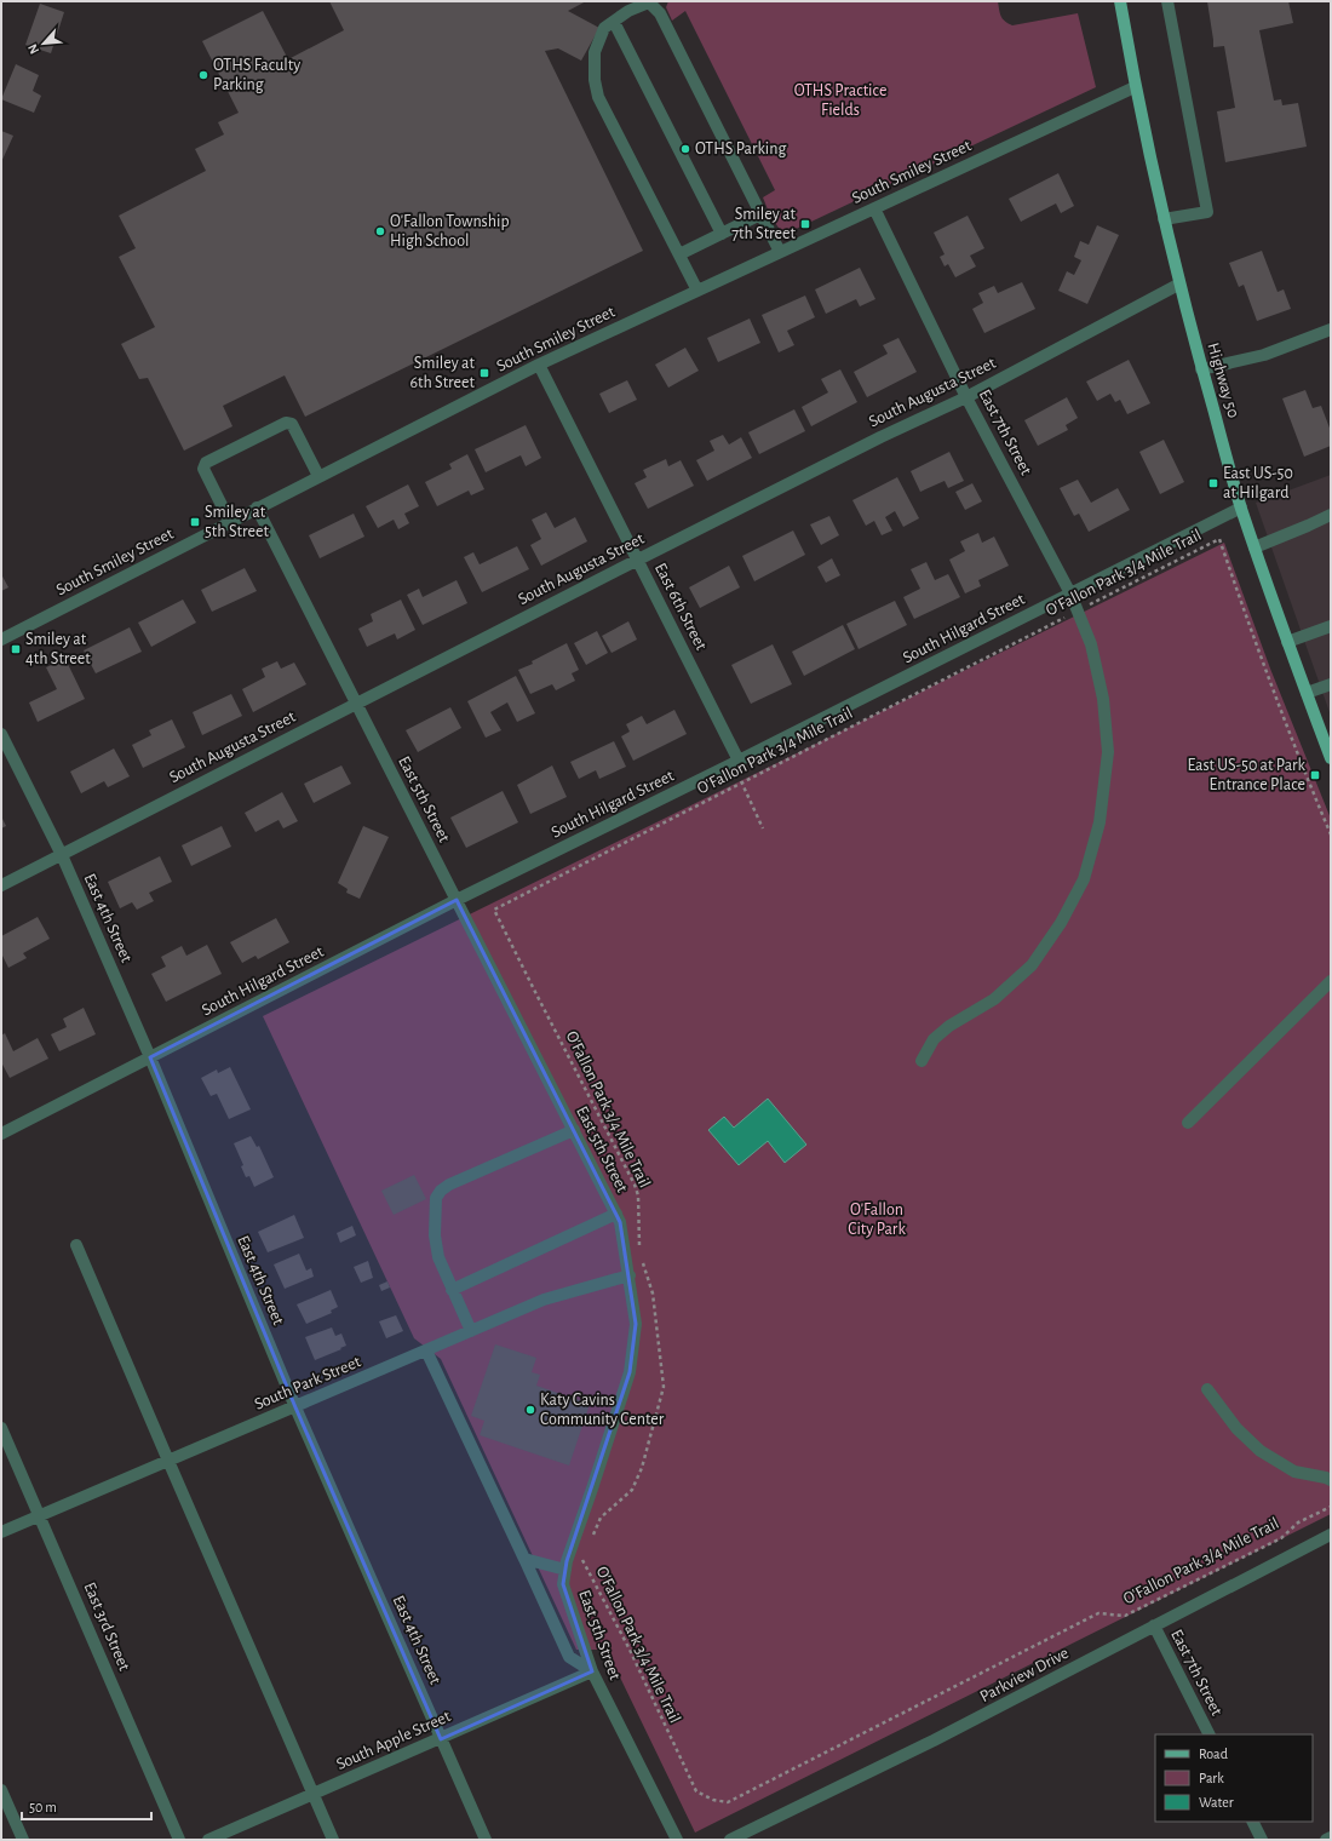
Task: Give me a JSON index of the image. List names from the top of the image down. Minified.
{"streets":{"main road":["Highway 50"],"street":["South Smiley Street","South Augusta Street","East 7th Street","East 6th Street","South Hilgard Street","East 5th Street","East 4th Street","South Park Street","East 3rd Street","Parkview Drive","South Apple Street"],"path":["O'Fallon Park 3/4 Mile Trail"]},"crossings":[["South Smiley Street","Highway 50"],["South Smiley Street","East 7th Street"],["South Smiley Street","East 6th Street"],["South Smiley Street","East 5th Street"],["Highway 50","South Augusta Street"],["Highway 50","South Hilgard Street"],["South Augusta Street","East 7th Street"],["South Augusta Street","East 6th Street"],["South Augusta Street","East 5th Street"],["South Augusta Street","East 4th Street"],["East 7th Street","O'Fallon Park 3/4 Mile Trail"],["East 7th Street","South Hilgard Street"],["East 7th Street","Parkview Drive"],["East 6th Street","South Hilgard Street"],["South Hilgard Street","East 5th Street"],["South Hilgard Street","East 4th Street"],["East 5th Street","South Park Street"],["East 5th Street","South Apple Street"],["East 4th Street","South Park Street"],["East 4th Street","South Apple Street"],["South Park Street","East 3rd Street"]],"parks":["OTHS Practice Fields","O'Fallon City Park"],"places":{"other":["OTHS Faculty Parking","OTHS Parking","O'Fallon Township High School","Katy Cavins Community Center"],"transit":["Smiley at 7th Street","Smiley at 6th Street","East US-50 at Hilgard","Smiley at 5th Street","Smiley at 4th Street","East US-50 at Park Entrance Place"]},"legend":["Road","Park","Water"],"scale_bar":"50 m","north":"bottom left"}
